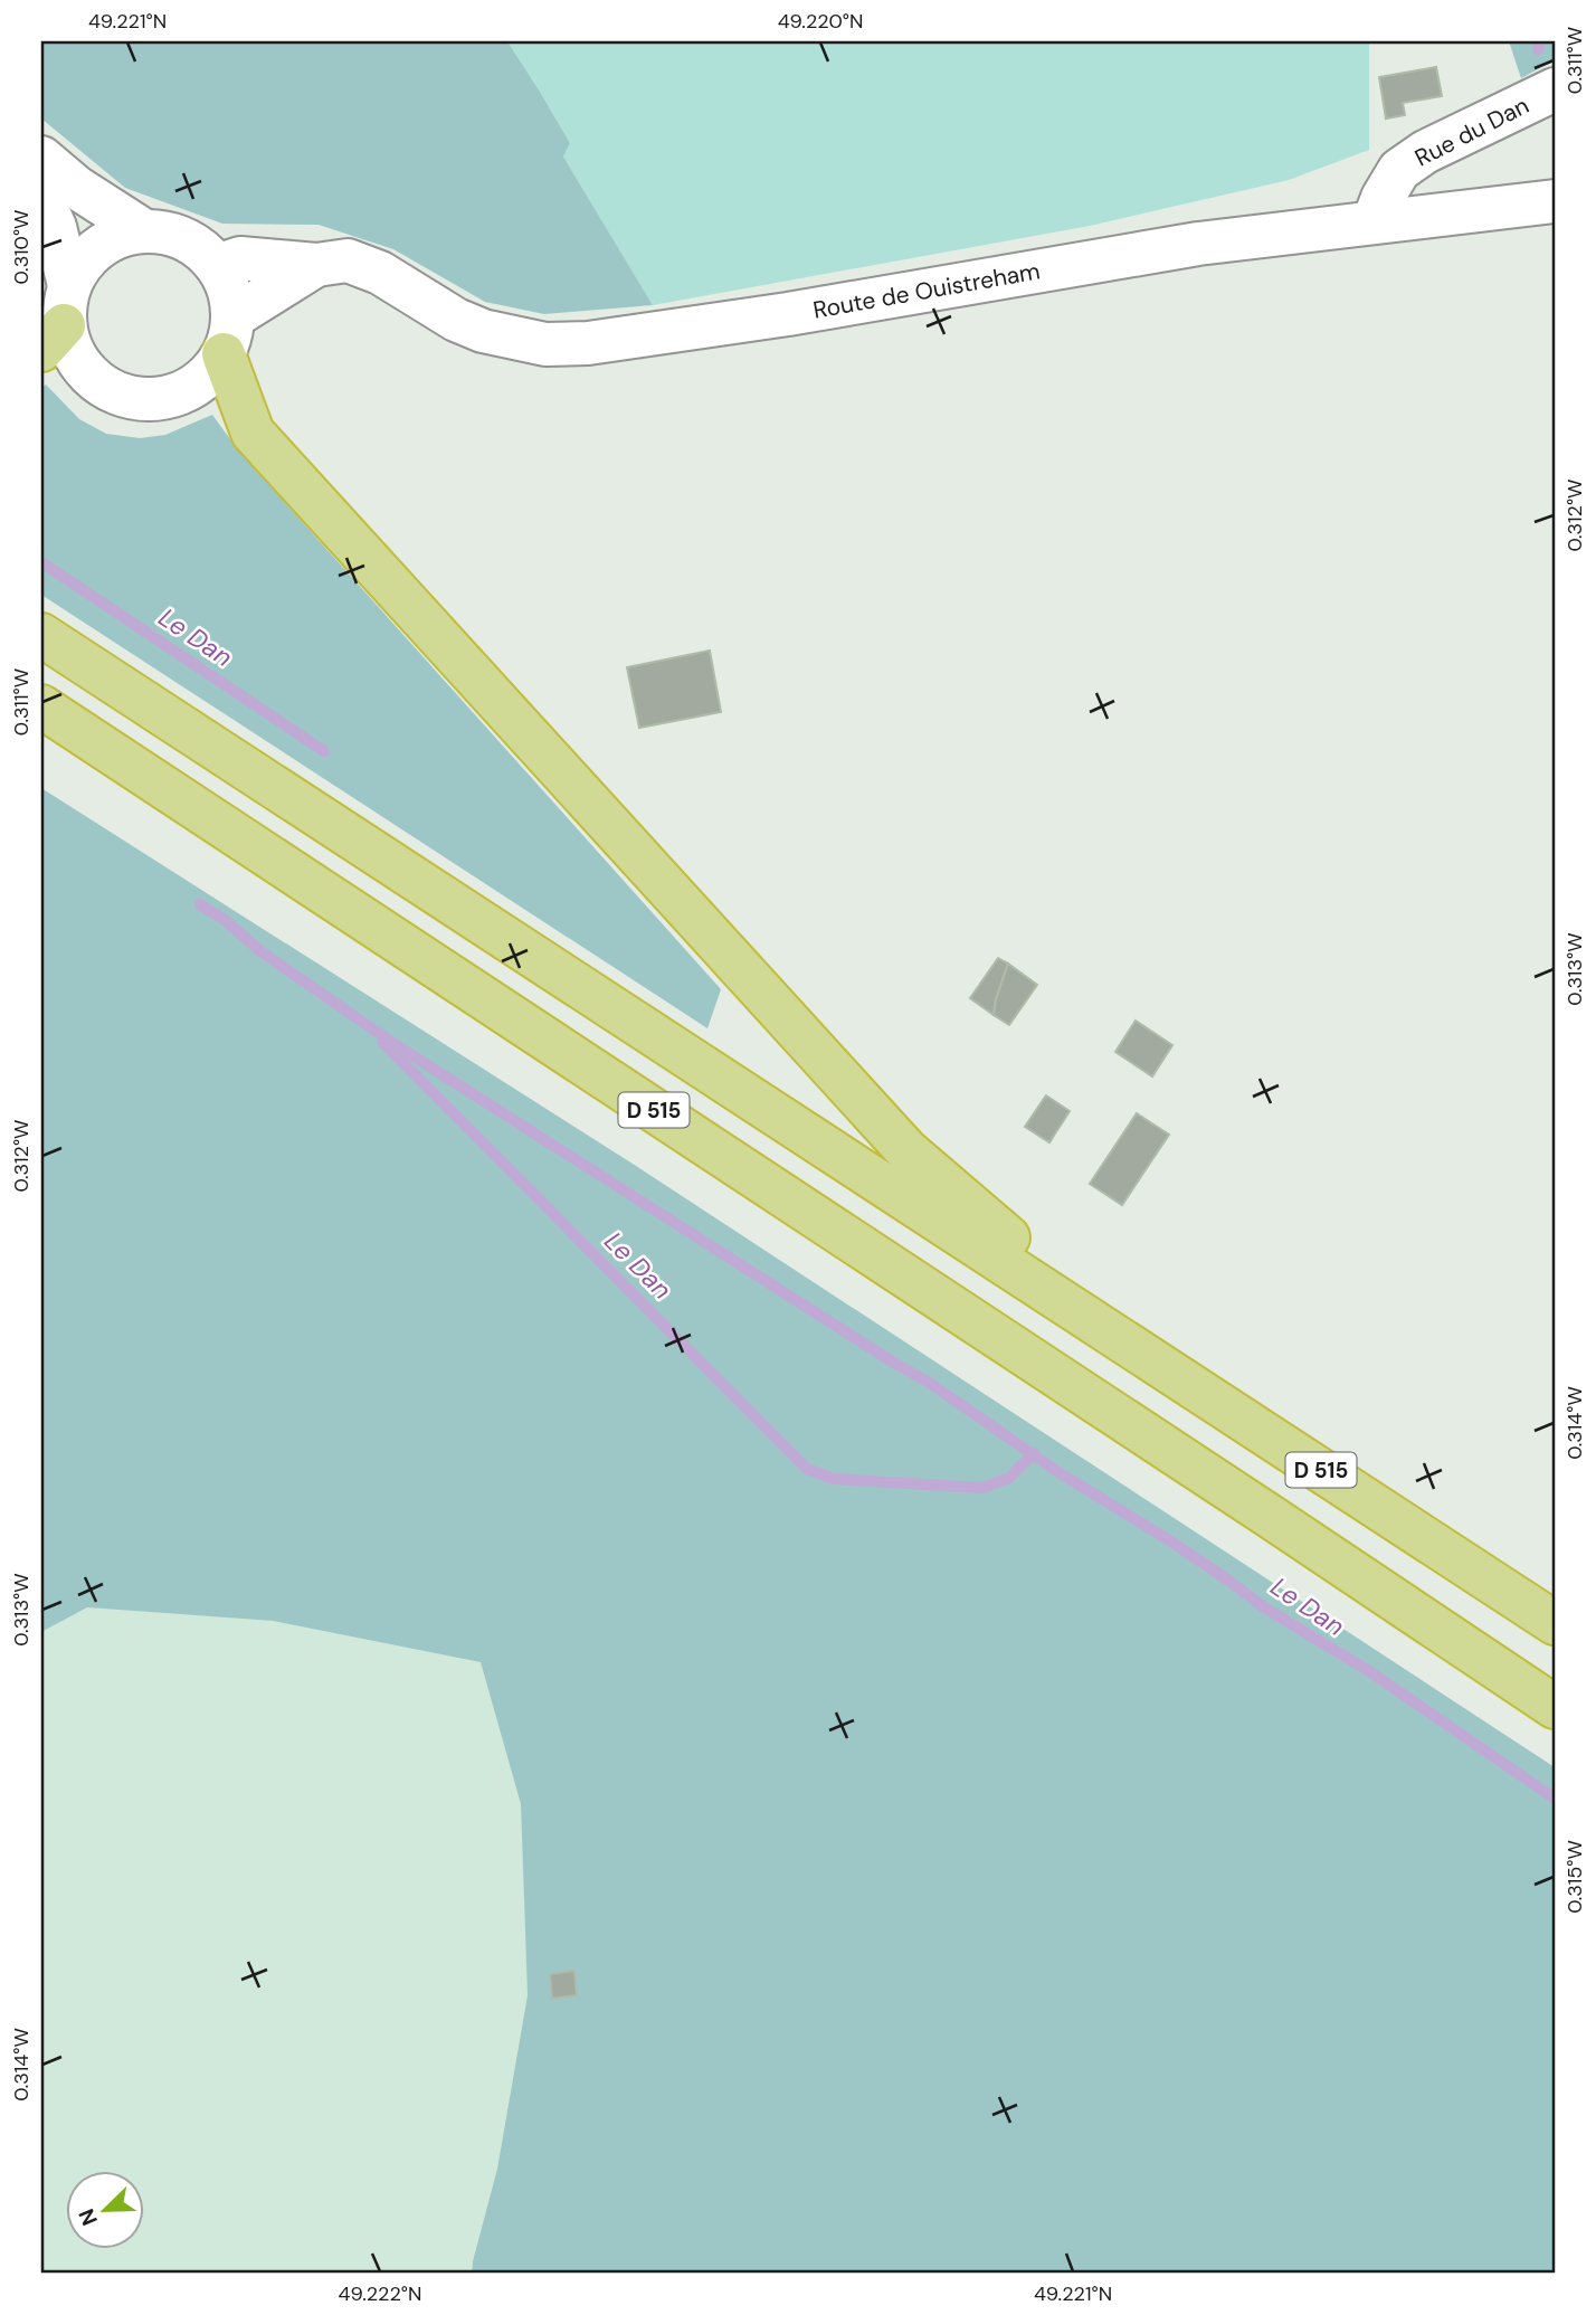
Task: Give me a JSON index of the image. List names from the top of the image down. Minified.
{"streets":{"highway":["D 515"],"street":["Rue du Dan","Route de Ouistreham"]},"crossings":[["Rue du Dan","Route de Ouistreham"]],"water":["Le Dan"],"north":"bottom left","coordinates":["49.221°N","49.220°N","0.311°W","0.310°W","0.312°W","0.313°W","0.314°W","0.315°W","49.222°N"]}
